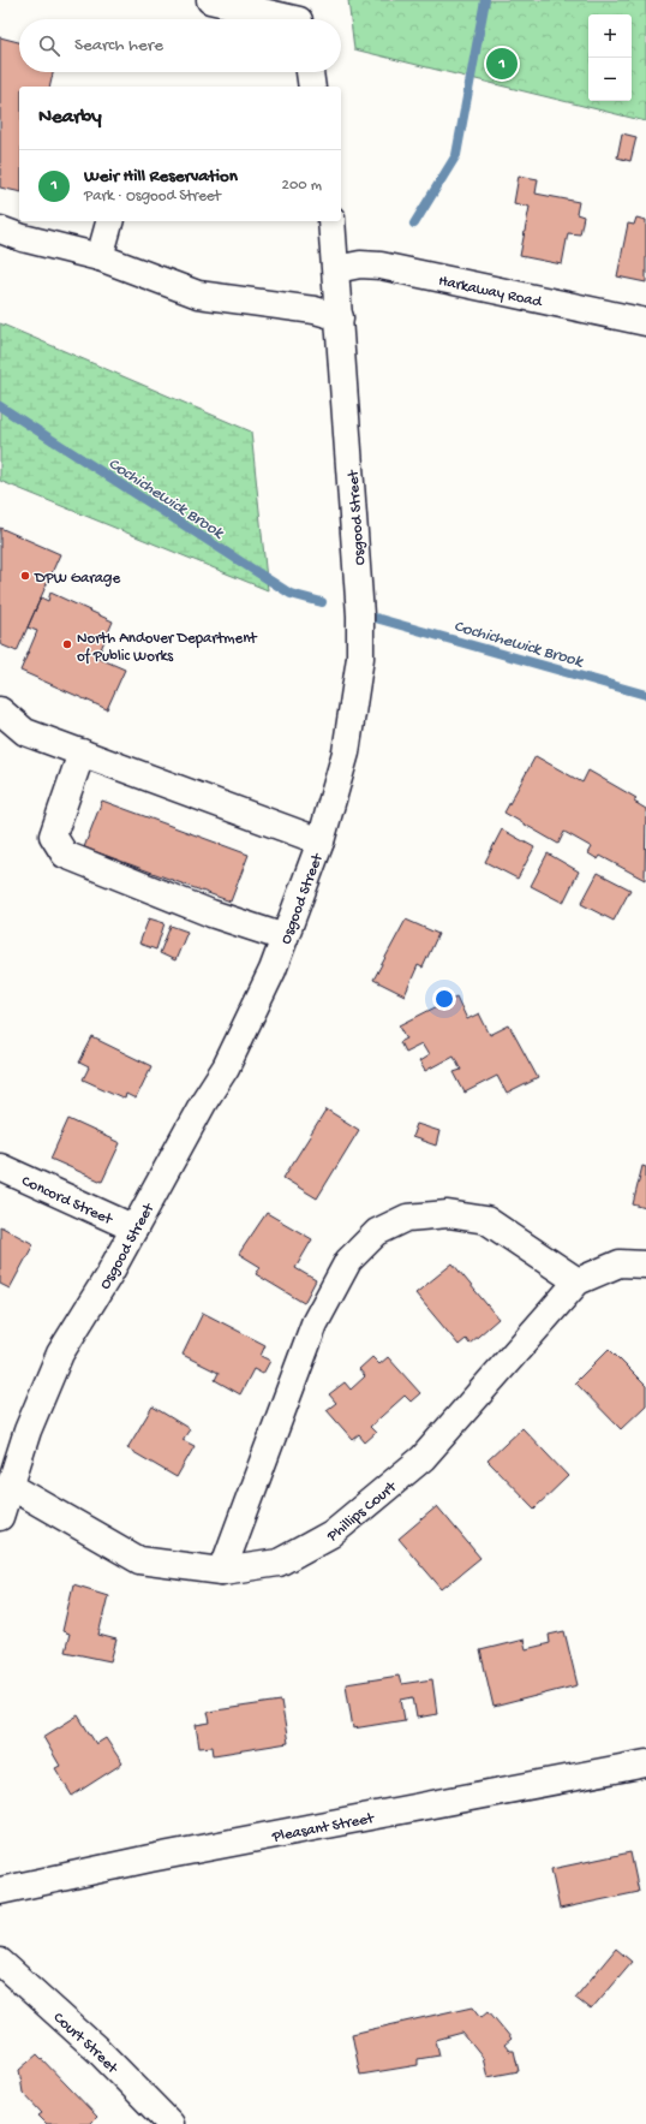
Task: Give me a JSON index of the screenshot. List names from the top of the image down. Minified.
{"streets":{"street":["Harkaway Road","Osgood Street","Concord Street","Phillips Court","Pleasant Street","Court Street"]},"crossings":[["Harkaway Road","Osgood Street"],["Osgood Street","Concord Street"],["Osgood Street","Phillips Court"]],"water":["Cochichewick Brook"],"places":["DPW Garage","North Andover Department of Public Works"],"page":{"map_buttons":["+","−"],"search":"Search here","pins":"1","heading":"Nearby","list":[{"mark":"1","name":"Weir Hill Reservation","note":"Park · Osgood Street","value":"200 m"}]}}
